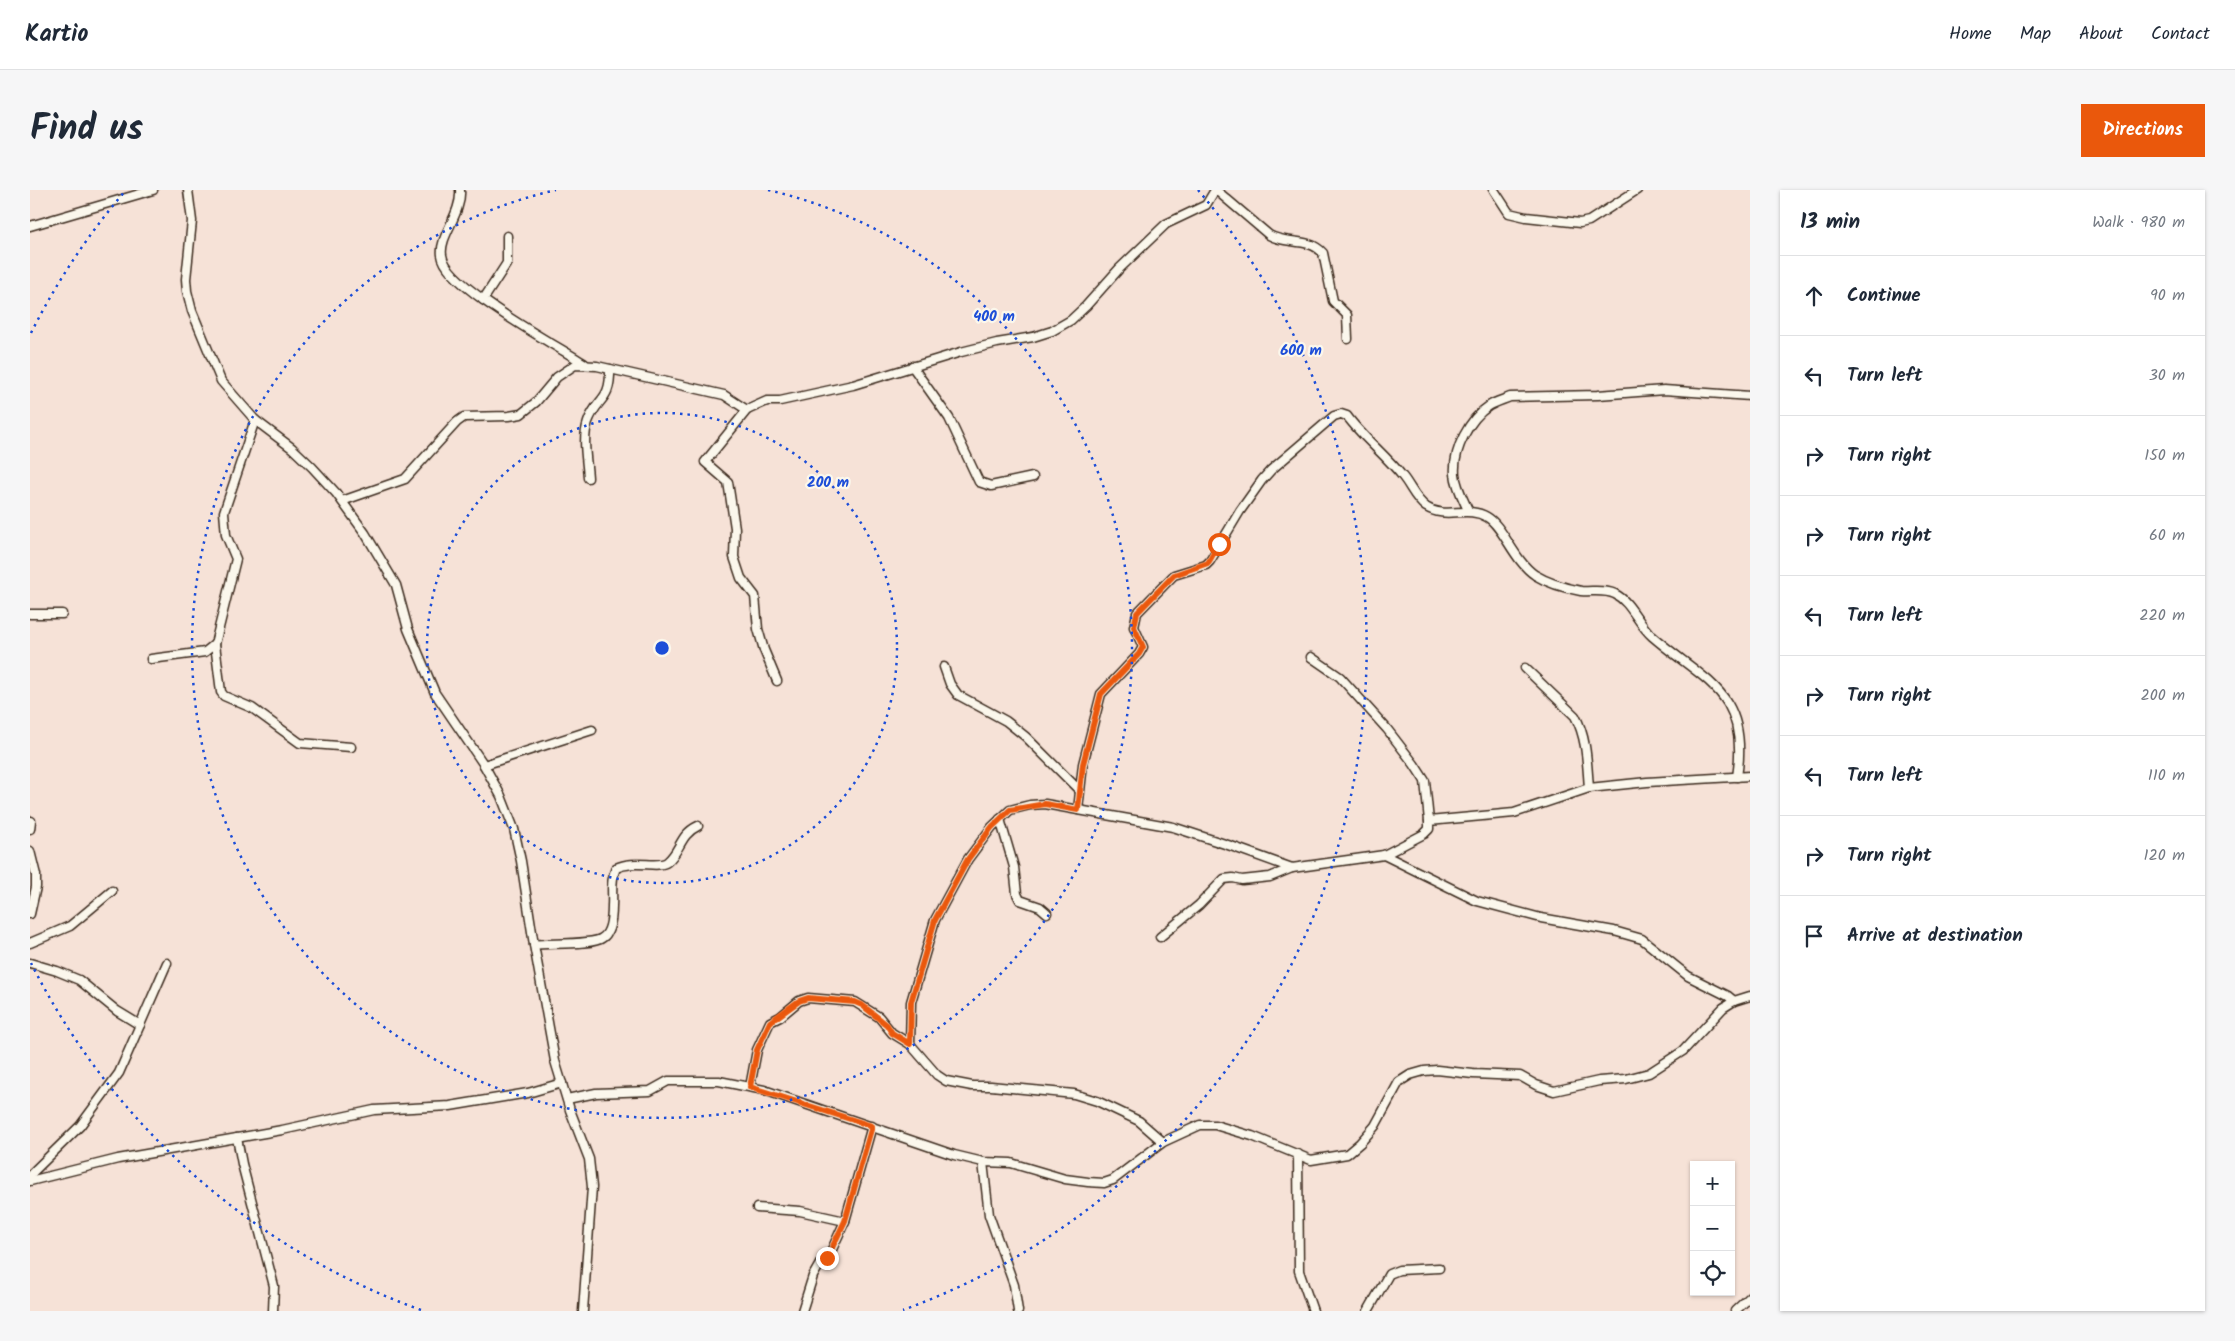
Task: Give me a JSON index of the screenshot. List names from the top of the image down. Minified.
{"page":{"header":"Kartio","nav":["Home","Map","About","Contact"],"title":"Find us","buttons":"Directions","heading":["13 min","Walk · 980 m"],"list":[["Continue","90 m"],["Turn left","30 m"],["Turn right","150 m"],["Turn right","60 m"],["Turn left","220 m"],["Turn right","200 m"],["Turn left","110 m"],["Turn right","120 m"],"Arrive at destination"],"map_buttons":["+","−"]},"rings":["400 m","600 m","200 m"]}
